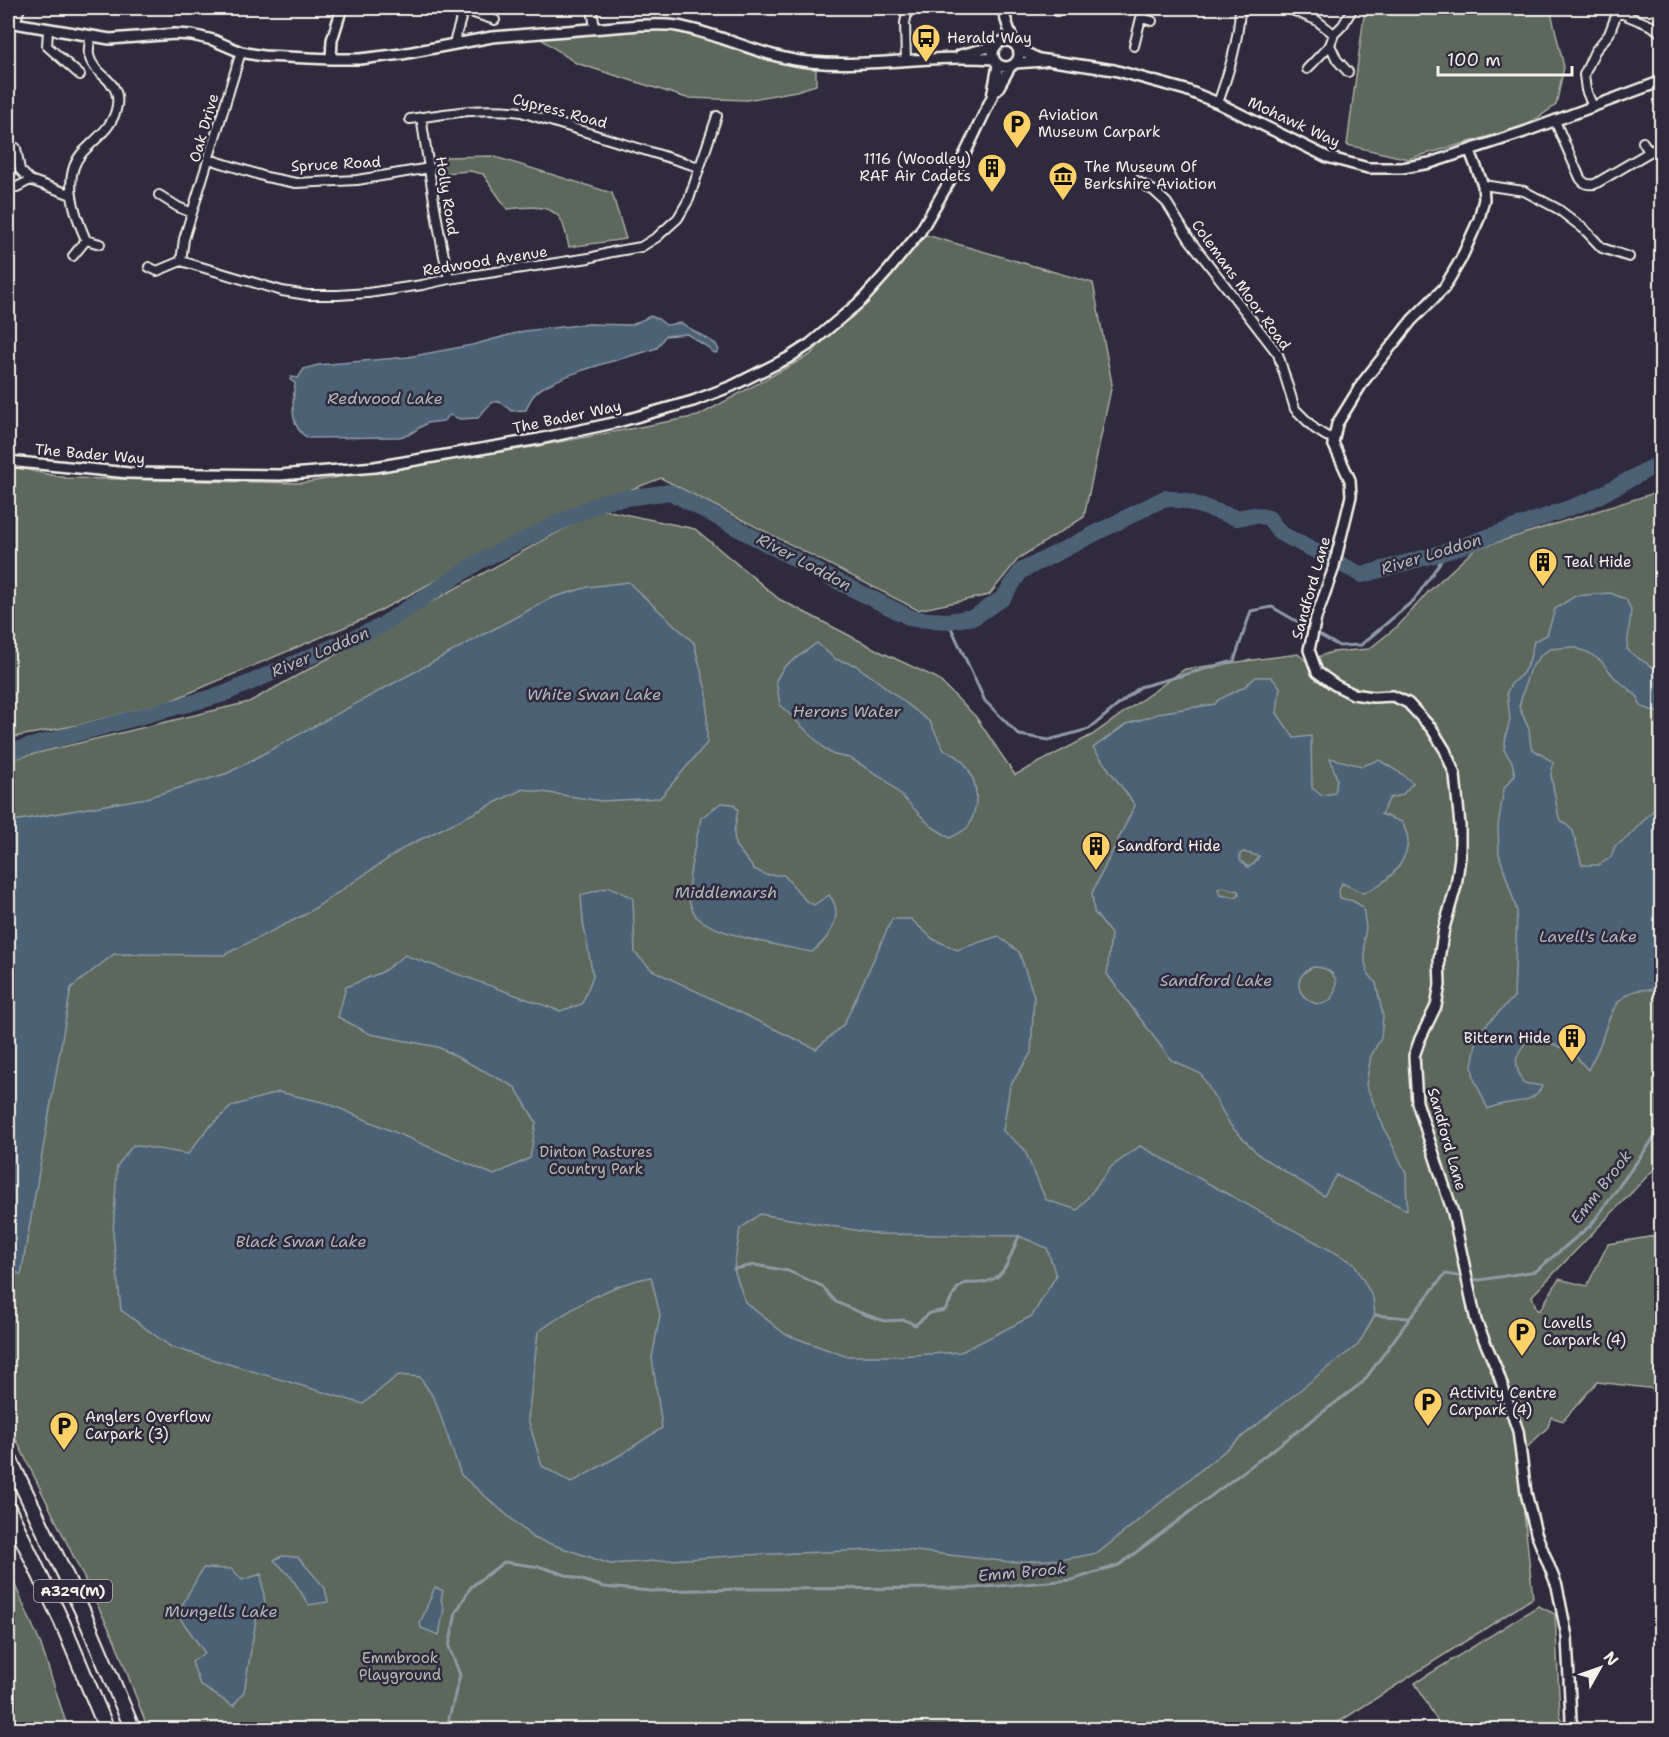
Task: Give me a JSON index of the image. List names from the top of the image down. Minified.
{"streets":{"highway":["A329(M)"],"street":["Cypress Road","Mohawk Way","Oak Drive","Spruce Road","Holly Road","Redwood Avenue","Colemans Moor Road","The Bader Way","Sandford Lane"]},"crossings":[["Cypress Road","Holly Road"],["Cypress Road","Redwood Avenue"],["Mohawk Way","The Bader Way"],["Oak Drive","Spruce Road"],["Oak Drive","Redwood Avenue"],["Spruce Road","Holly Road"],["Holly Road","Redwood Avenue"],["Colemans Moor Road","Sandford Lane"]],"water":["Redwood Lake","River Loddon","White Swan Lake","Herons Water","Middlemarsh","Lavell's Lake","Sandford Lake","Emm Brook","Black Swan Lake","Mungells Lake"],"parks":["Dinton Pastures Country Park","Emmbrook Playground"],"places":{"bus stop":["Herald Way"],"parking":["Aviation Museum Carpark","Lavells Carpark (4)","Activity Centre Carpark (4)","Anglers Overflow Carpark (3)"],"building":["1116 (Woodley) RAF Air Cadets","Teal Hide","Sandford Hide","Bittern Hide"],"museum":["The Museum Of Berkshire Aviation"]},"scale_bar":"100 m","north":"top right"}
